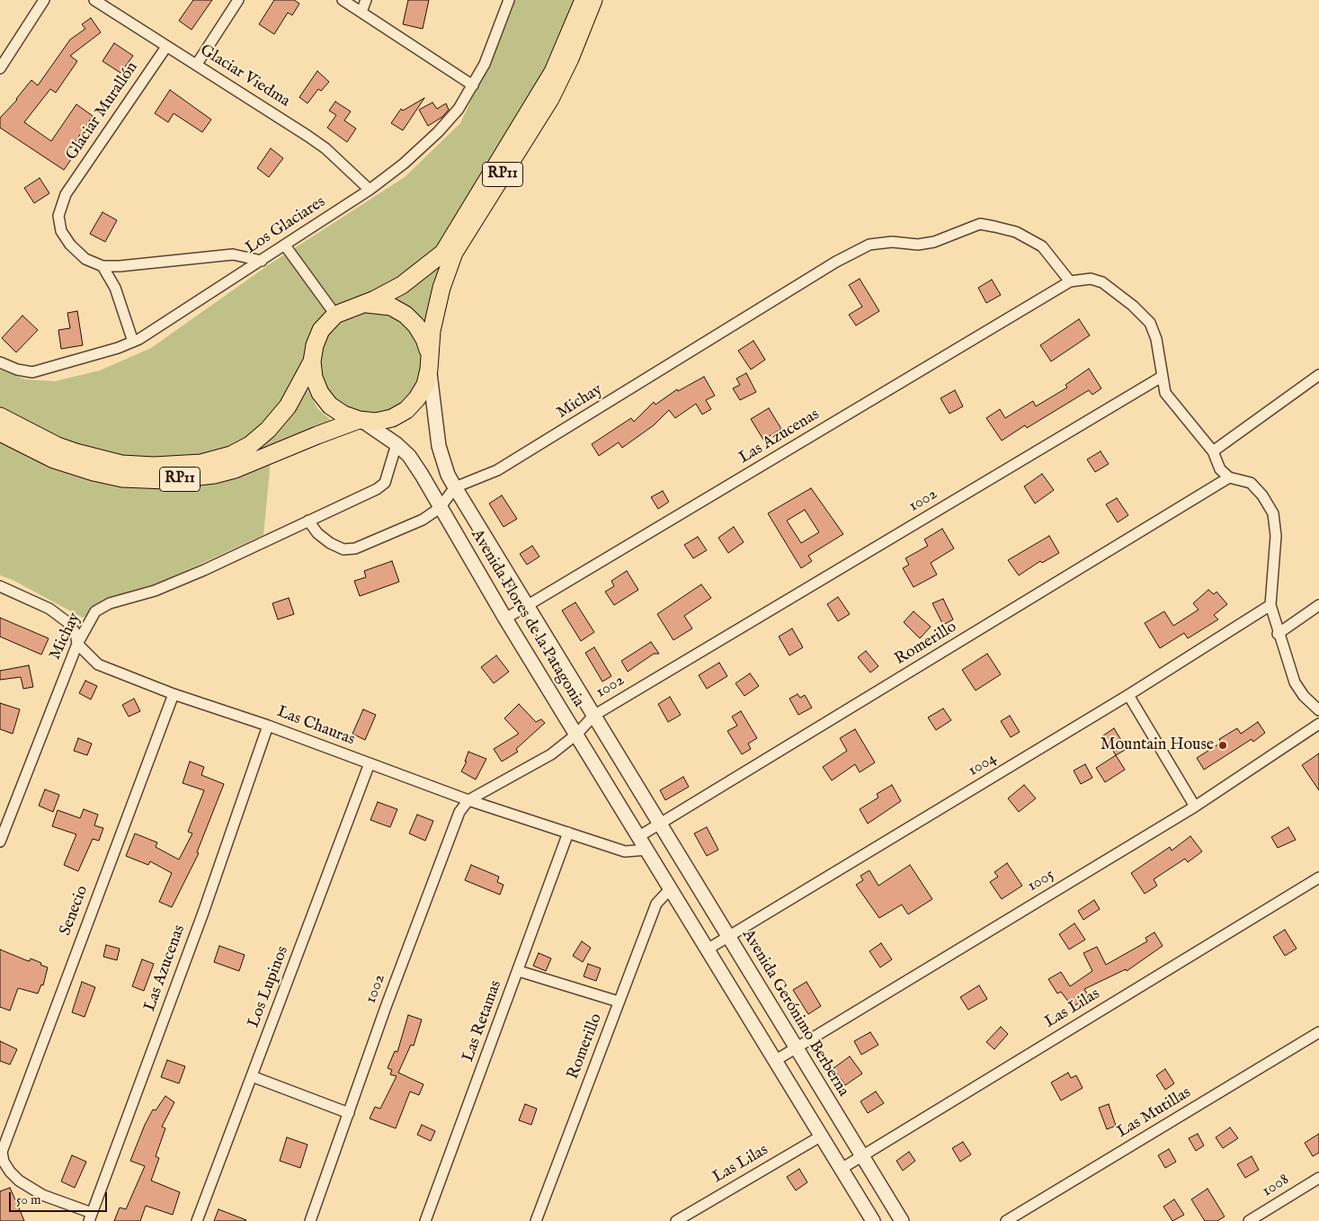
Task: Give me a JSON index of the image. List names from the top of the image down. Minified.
{"streets":{"main road":["RP11"],"street":["Glaciar Viedma","Glaciar Murallón","Los Glaciares","Michay","Las Azucenas","1002","Avenida Flores de la Patagonia","Romerillo","Las Chauras","1004","1005","Senecio","Los Lupinos","Las Lilas","Avenida Gerónimo Berberna","Las Retamas","Las Mutillas","1008"]},"crossings":[["Glaciar Viedma","Glaciar Murallón"],["Glaciar Viedma","Los Glaciares"],["RP11","Avenida Flores de la Patagonia"],["Michay","Las Azucenas"],["Michay","Avenida Flores de la Patagonia"],["Michay","Las Chauras"],["Las Azucenas","Avenida Flores de la Patagonia"],["Las Azucenas","Las Chauras"],["Las Azucenas","Senecio"],["1002","Avenida Flores de la Patagonia"],["1002","Las Chauras"],["Avenida Flores de la Patagonia","Romerillo"],["Avenida Flores de la Patagonia","Las Chauras"],["Avenida Flores de la Patagonia","Avenida Gerónimo Berberna"],["Romerillo","Avenida Gerónimo Berberna"],["Las Chauras","Senecio"],["Las Chauras","Los Lupinos"],["Las Chauras","Las Retamas"],["1004","Avenida Gerónimo Berberna"],["1005","Avenida Gerónimo Berberna"],["Las Lilas","Avenida Gerónimo Berberna"]],"places":["Mountain House"],"scale_bar":"50 m"}
